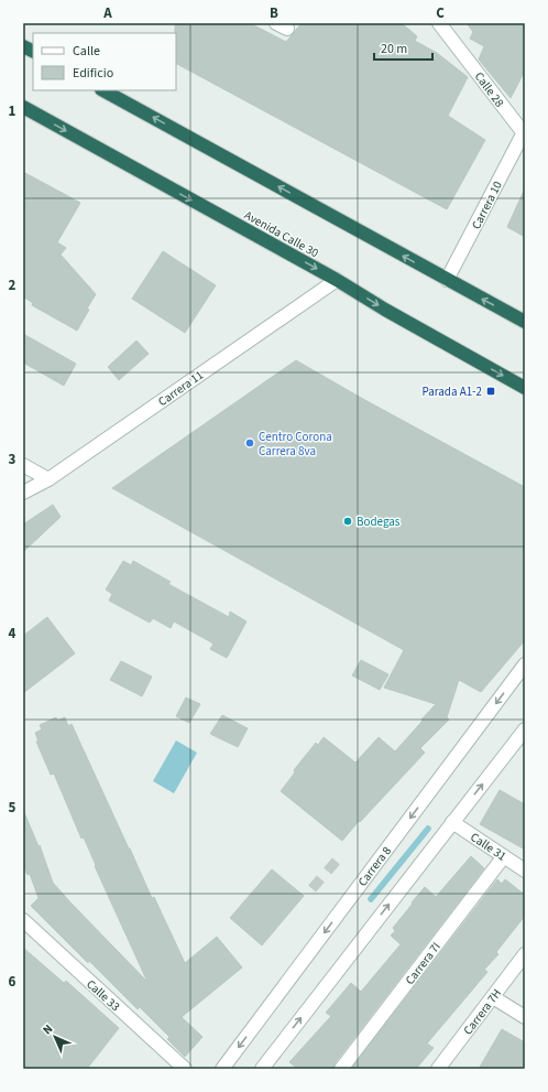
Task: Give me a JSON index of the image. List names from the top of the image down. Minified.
{"streets":{"highway":["Avenida Calle 30"],"street":["Calle 28","Carrera 10","Carrera 11","Calle 31","Carrera 8","Carrera 7I","Calle 33","Carrera 7H"]},"crossings":[["Calle 28","Carrera 10"],["Avenida Calle 30","Carrera 11"],["Calle 31","Carrera 7I"]],"places":{"transit":["Parada A1-2"],"other":["Centro Corona Carrera 8va","Bodegas"]},"legend":["Calle","Edificio"],"scale_bar":"20 m","north":"top left","grid":{"columns":["A","B","C"],"rows":["1","2","3","4","5","6"]}}
